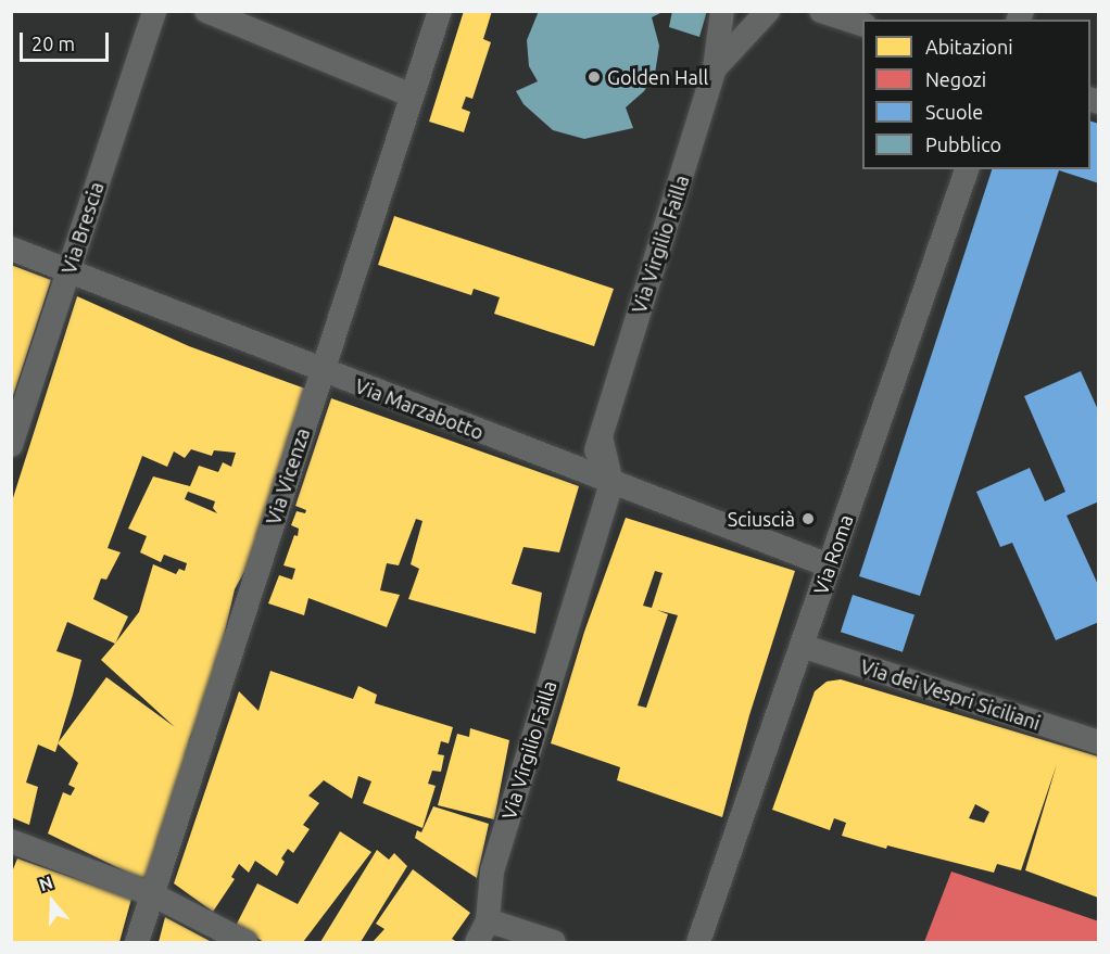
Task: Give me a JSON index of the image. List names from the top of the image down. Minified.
{"streets":{"street":["Via Brescia","Via Virgilio Failla","Via Marzabotto","Via Vicenza","Via Roma","Via dei Vespri Siciliani"]},"crossings":[["Via Brescia","Via Marzabotto"],["Via Virgilio Failla","Via Marzabotto"],["Via Marzabotto","Via Vicenza"],["Via Marzabotto","Via Roma"],["Via Roma","Via dei Vespri Siciliani"]],"places":["Golden Hall","Sciuscià"],"legend":["Abitazioni","Negozi","Scuole","Pubblico"],"scale_bar":"20 m","north":"top"}
